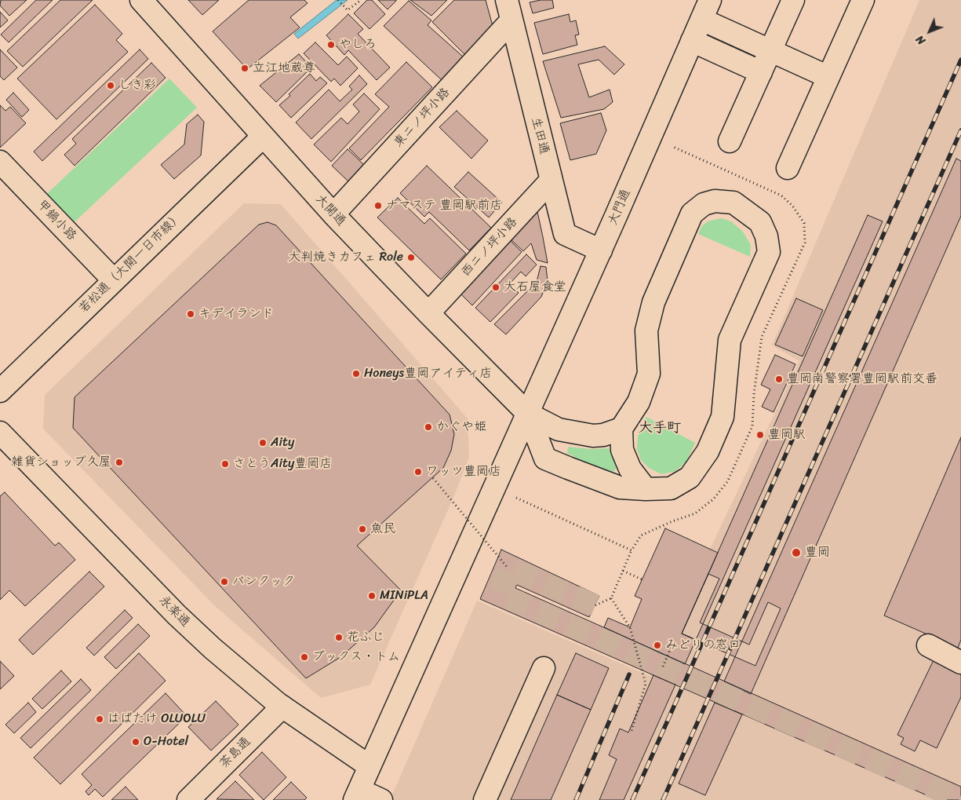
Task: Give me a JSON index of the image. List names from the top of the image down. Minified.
{"streets":{"street":["東ニノ坪小路","生田通","大門通","大開通","甲鍋小路","西ニノ坪小路","若松通（大開一日市線）","永楽通","茶島通"]},"crossings":[["東ニノ坪小路","生田通"],["東ニノ坪小路","大開通"],["生田通","大門通"],["生田通","西ニノ坪小路"],["大門通","大開通"],["大門通","永楽通"],["大開通","西ニノ坪小路"],["大開通","若松通（大開一日市線）"],["甲鍋小路","若松通（大開一日市線）"],["永楽通","茶島通"]],"districts":["大手町"],"places":["やしろ","立江地蔵尊","しき彩","ナマステ 豊岡駅前店","大判焼きカフェ Role","大石屋食堂","キデイランド","Honeys豊岡アイティ店","豊岡南警察署豊岡駅前交番","かぐや姫","豊岡駅","Aity","雑貨ショップ久屋","さとうAity豊岡店","ワッツ豊岡店","魚民","豊岡","パンクック","MINiPLA","花ふじ","みどりの窓口","ブックス・トム","はばたけ OLUOLU","O-Hotel"],"north":"bottom left"}
